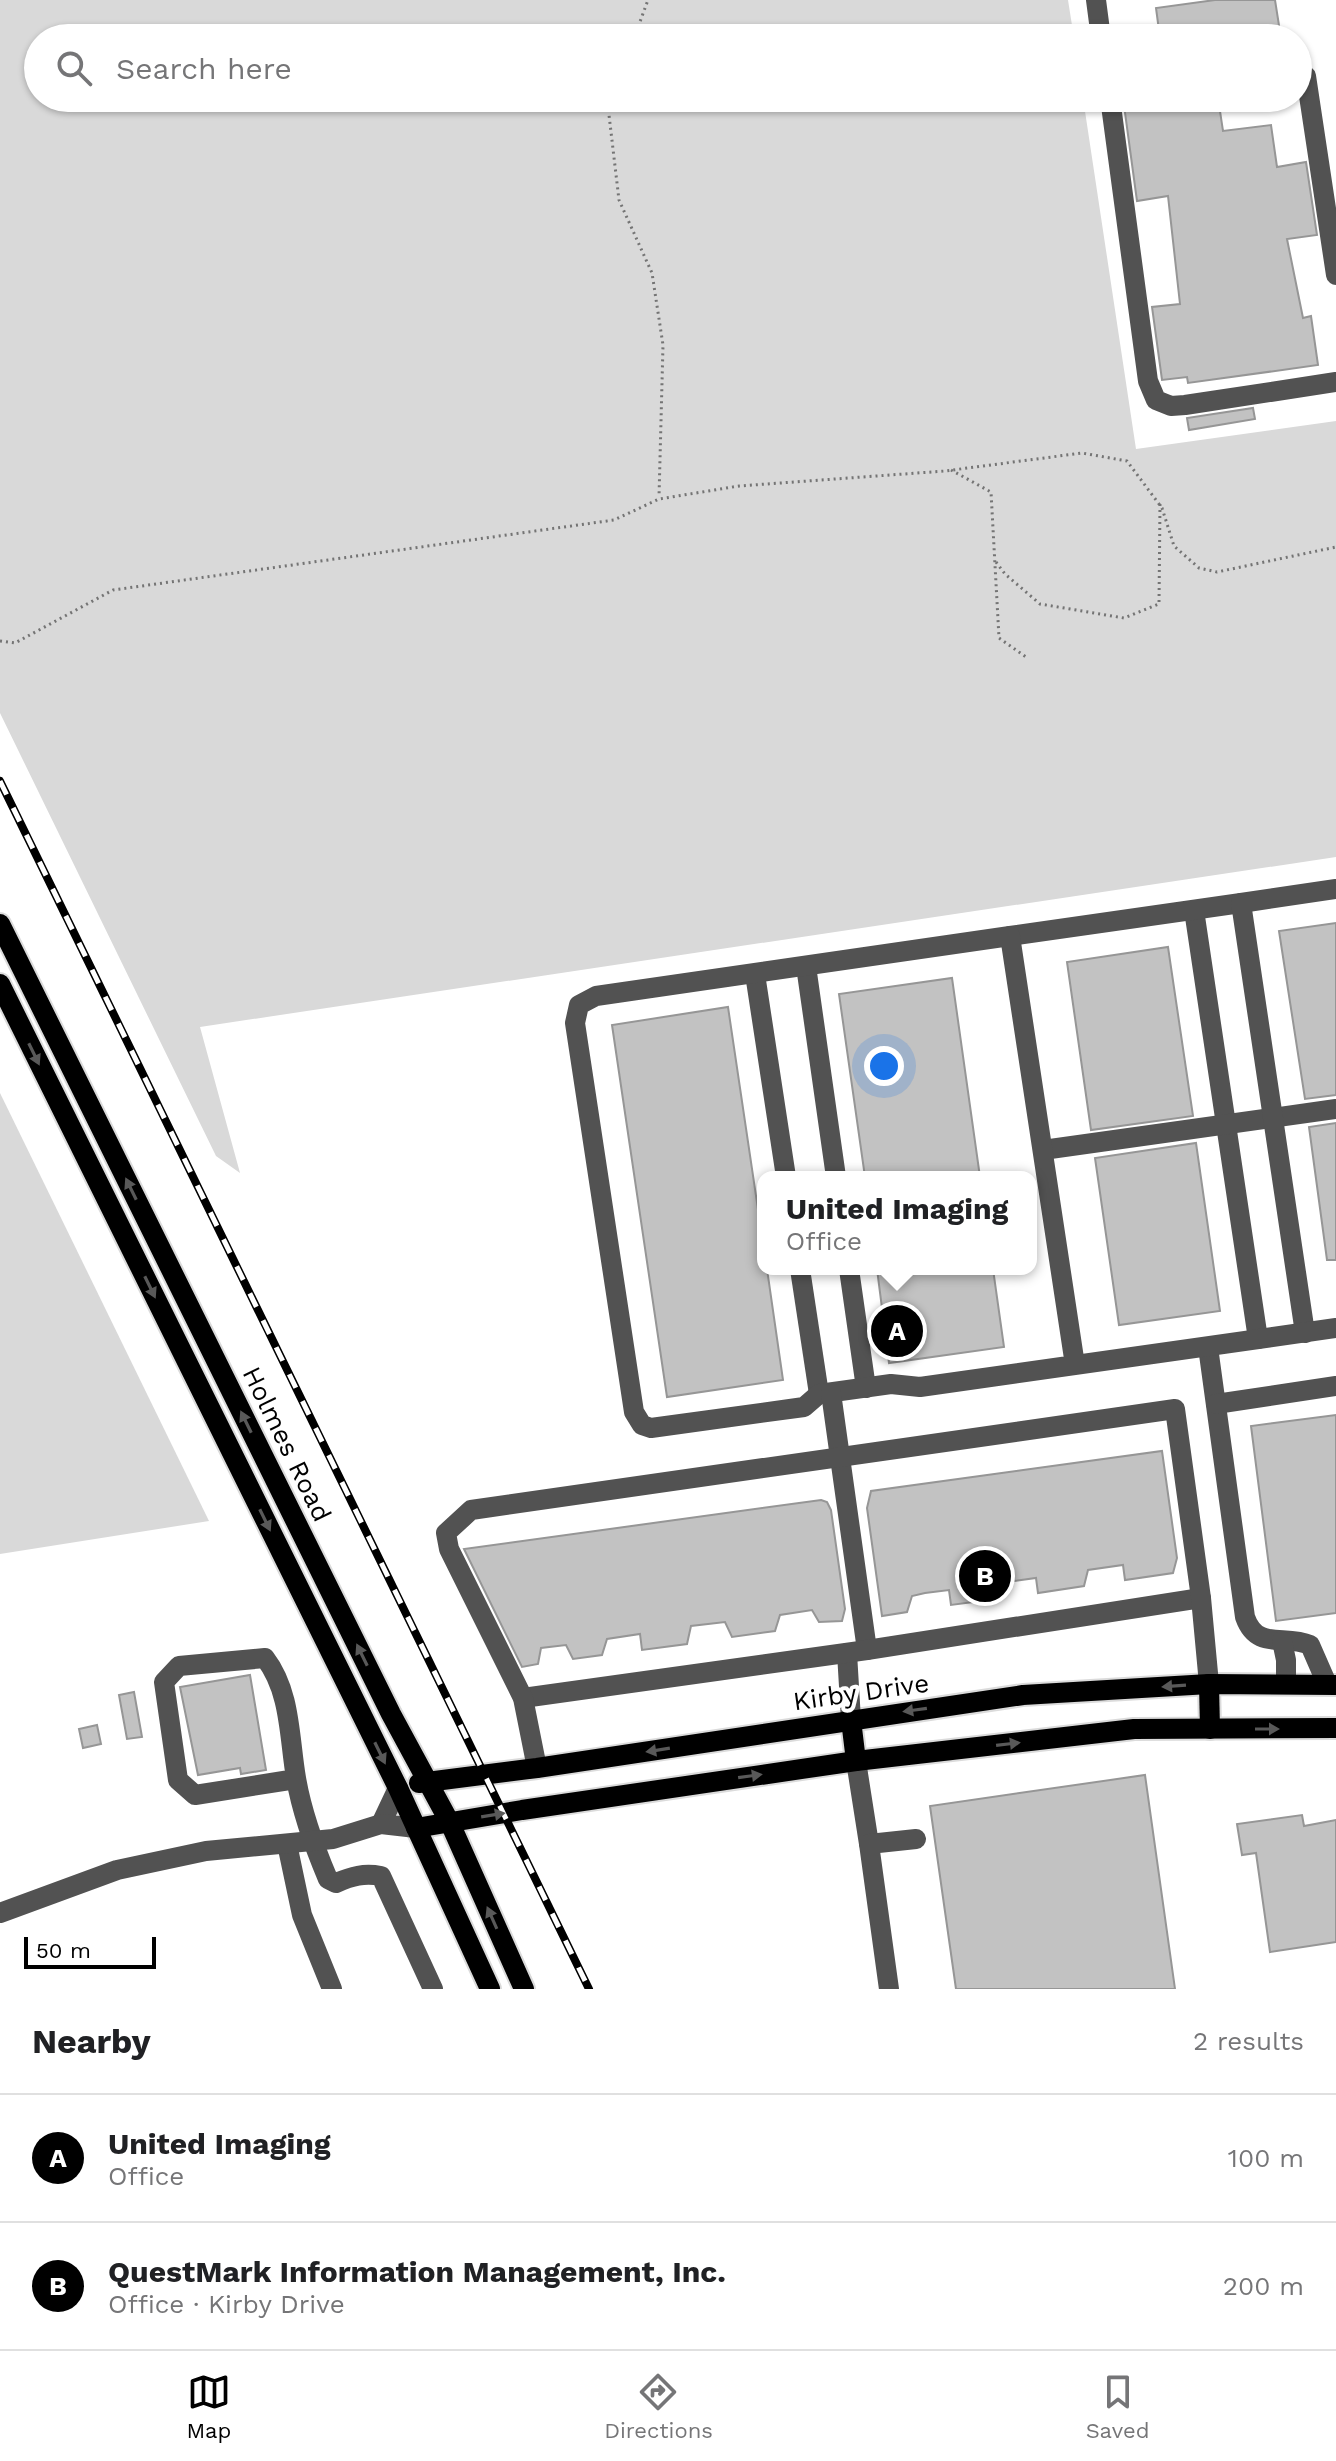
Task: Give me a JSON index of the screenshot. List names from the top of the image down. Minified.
{"streets":{"main road":["Holmes Road","Kirby Drive"]},"crossings":[["Holmes Road","Kirby Drive"]],"scale_bar":"50 m","page":{"search":"Search here","popup":["United Imaging","Office"],"pins":["A","B"],"scale":"50 m","heading":["Nearby","2 results"],"list":[{"mark":"A","name":"United Imaging","note":"Office","value":"100 m"},{"mark":"B","name":"QuestMark Information Management, Inc.","note":"Office · Kirby Drive","value":"200 m"}],"nav":["Map","Directions","Saved"]}}
